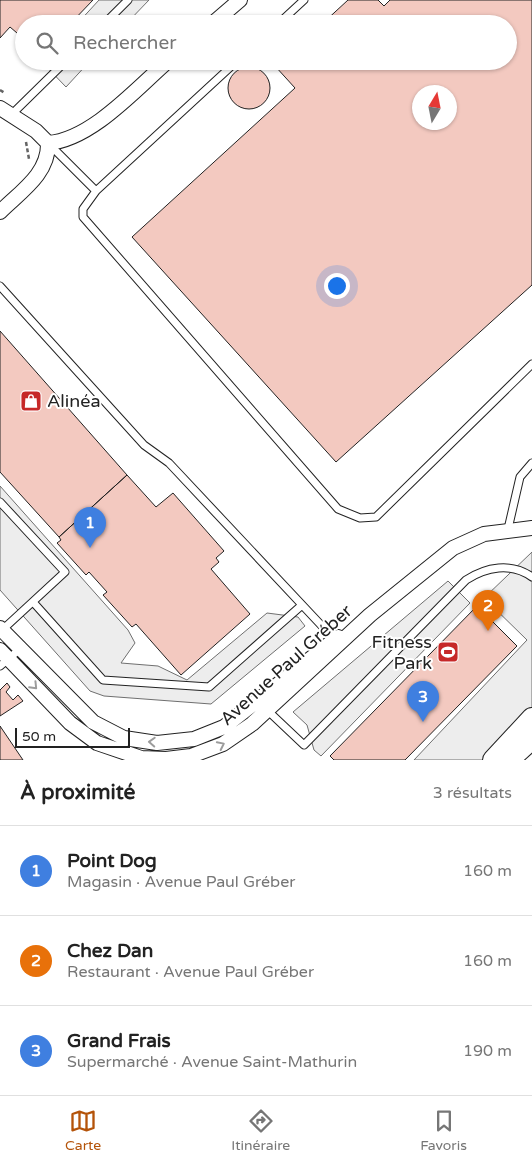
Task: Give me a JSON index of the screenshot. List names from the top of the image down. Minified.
{"streets":{"street":["Avenue Paul Gréber"]},"places":{"shop":["Alinéa"],"sports":["Fitness Park"]},"scale_bar":"50 m","north":"top","page":{"search":"Rechercher","pins":["1","2","3"],"scale":"50 m","heading":["À proximité","3 résultats"],"list":[{"mark":"1","name":"Point Dog","note":"Magasin · Avenue Paul Gréber","value":"160 m"},{"mark":"2","name":"Chez Dan","note":"Restaurant · Avenue Paul Gréber","value":"160 m"},{"mark":"3","name":"Grand Frais","note":"Supermarché · Avenue Saint-Mathurin","value":"190 m"}],"nav":["Carte","Itinéraire","Favoris"]}}
